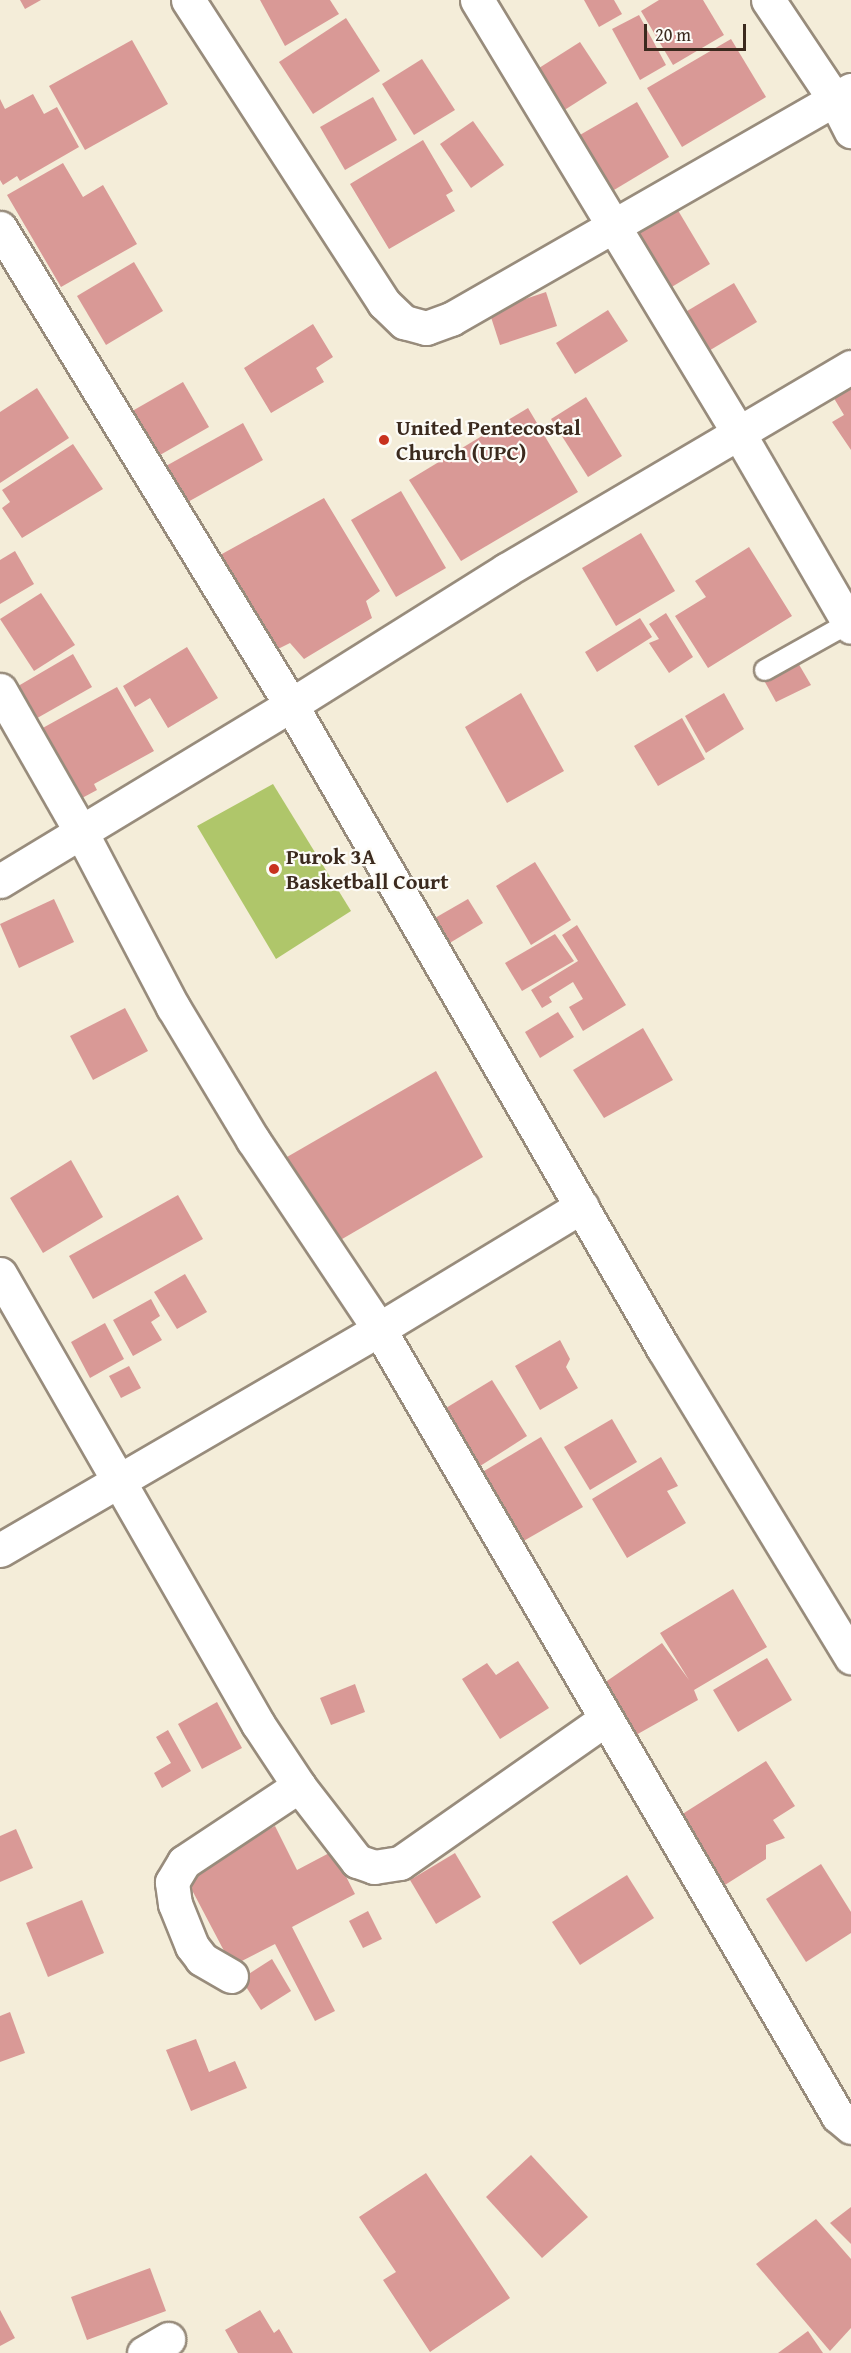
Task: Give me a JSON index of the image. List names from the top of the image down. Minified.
{"places":["United Pentecostal Church (UPC)","Purok 3A Basketball Court"],"scale_bar":"20 m"}
